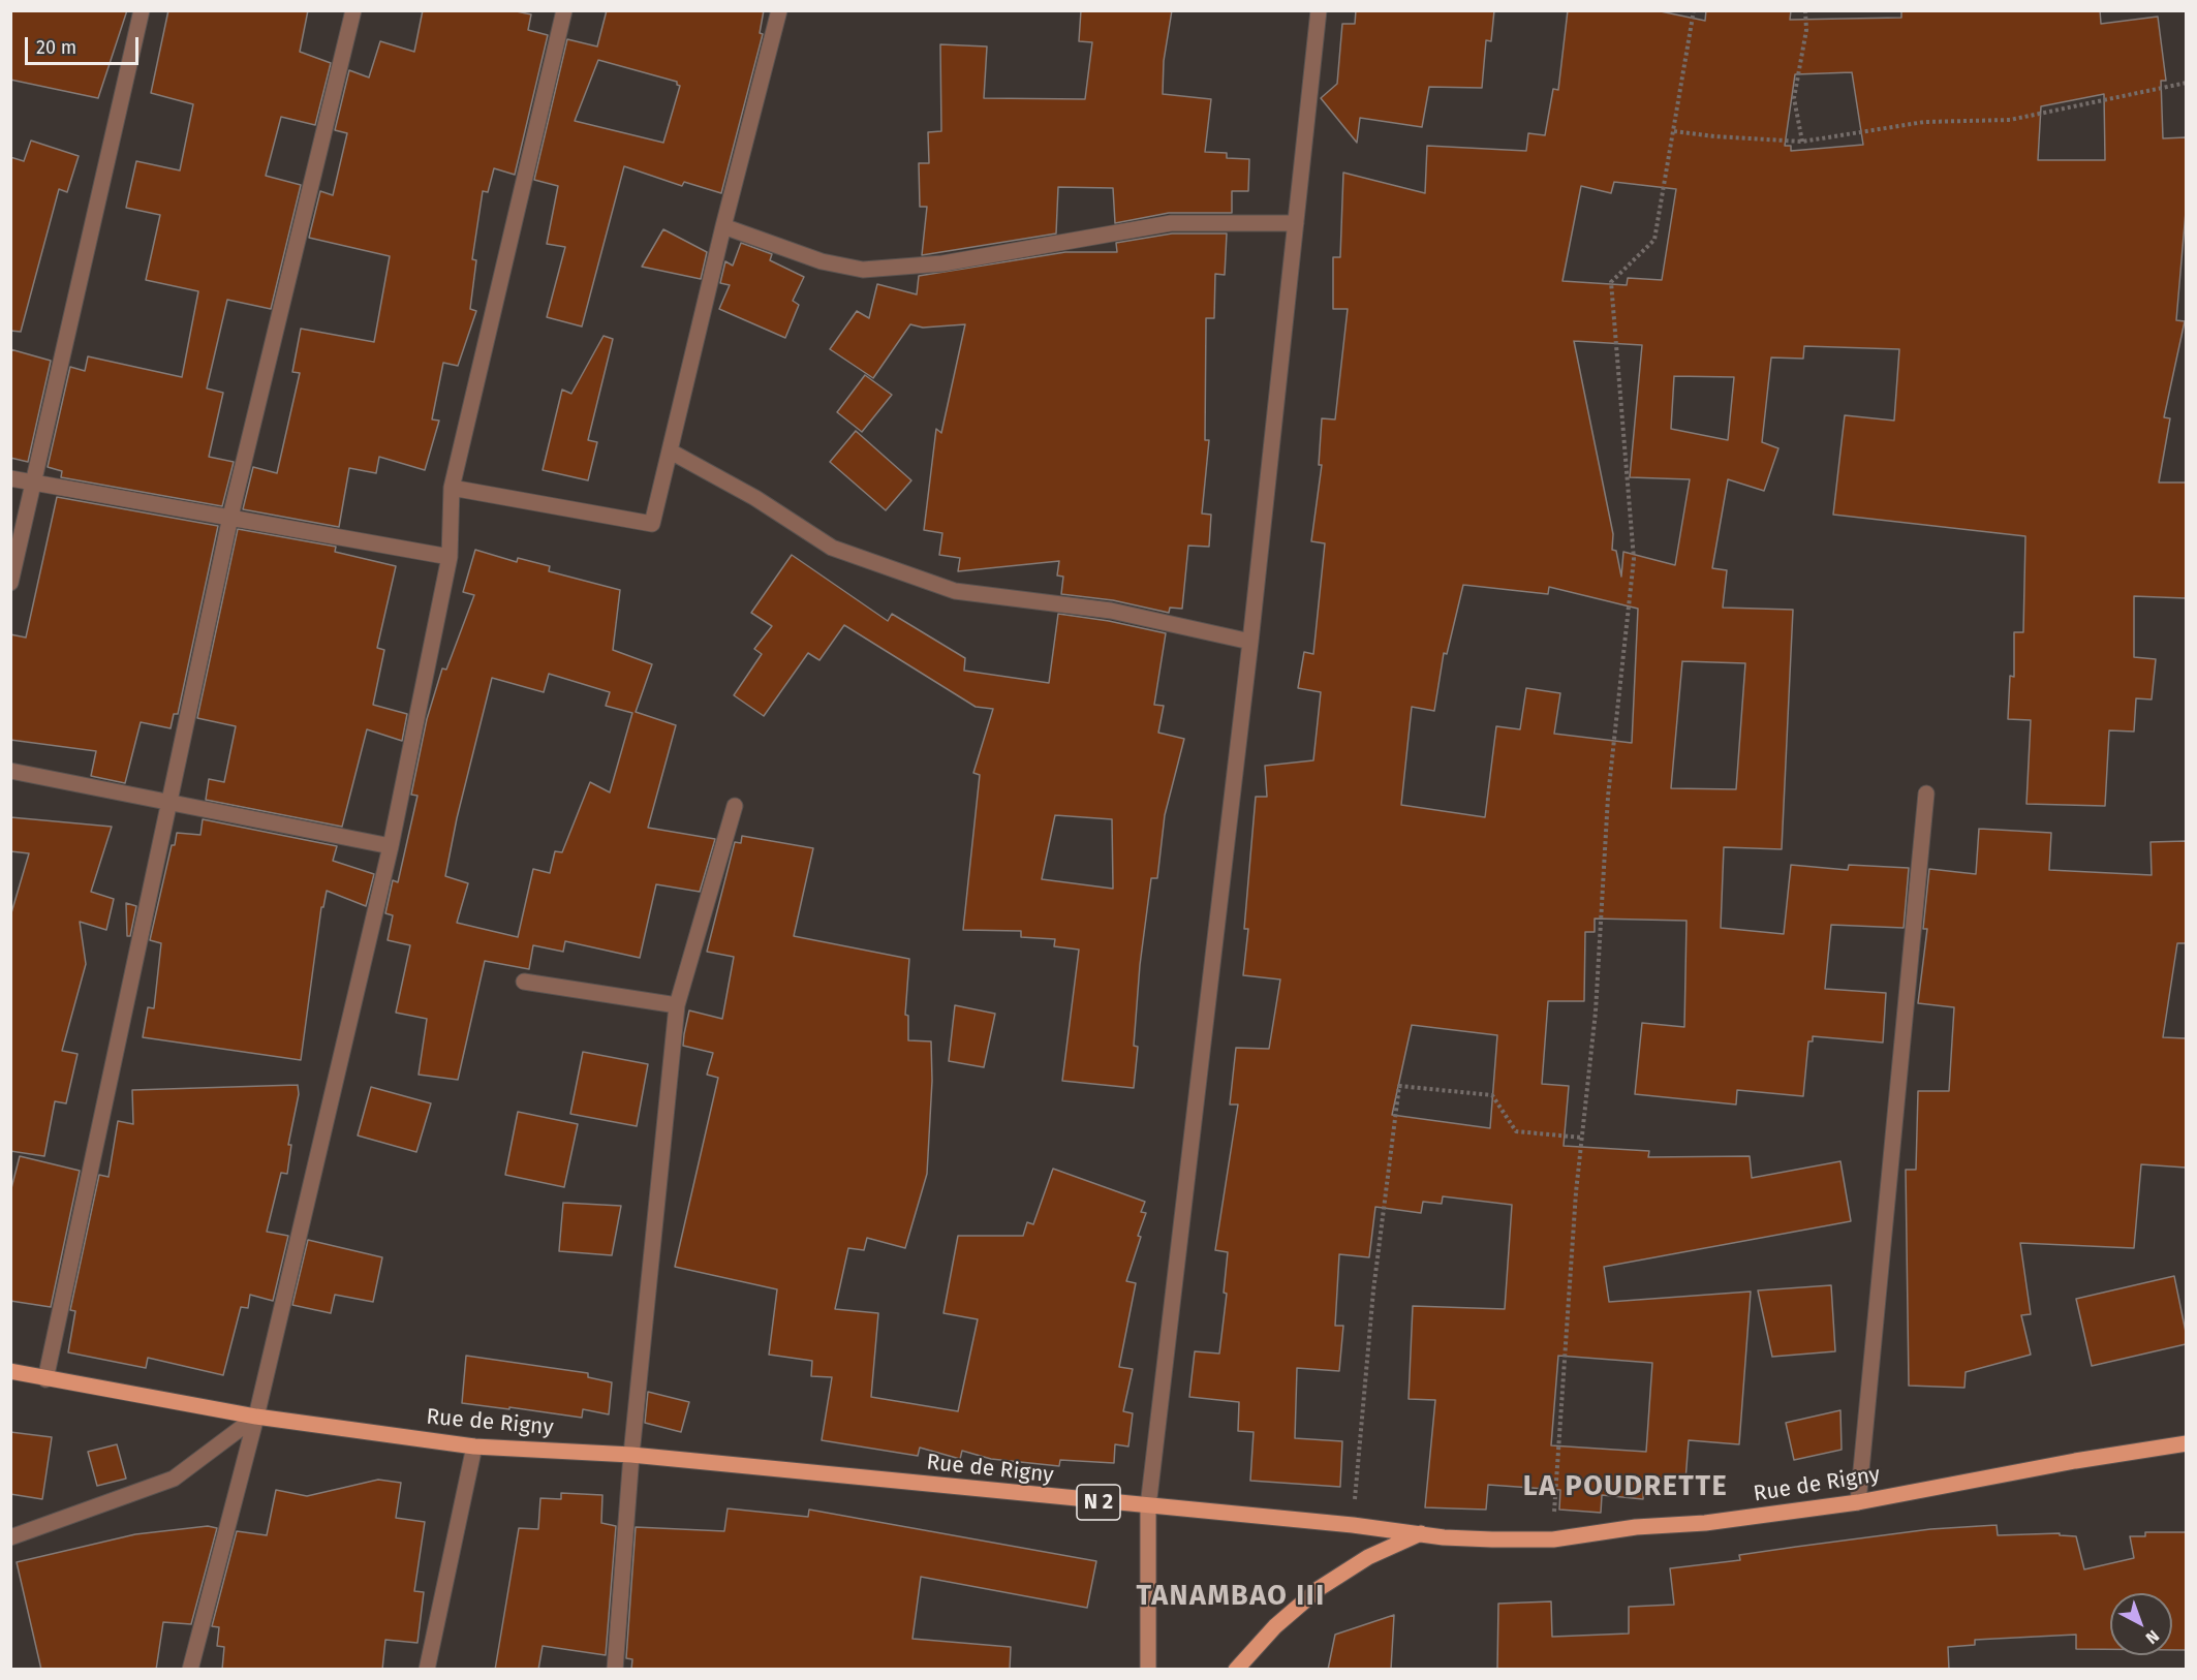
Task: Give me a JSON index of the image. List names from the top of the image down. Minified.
{"streets":{"main road":["Rue de Rigny","N 2"]},"districts":["LA POUDRETTE","TANAMBAO III"],"scale_bar":"20 m","north":"bottom right"}
